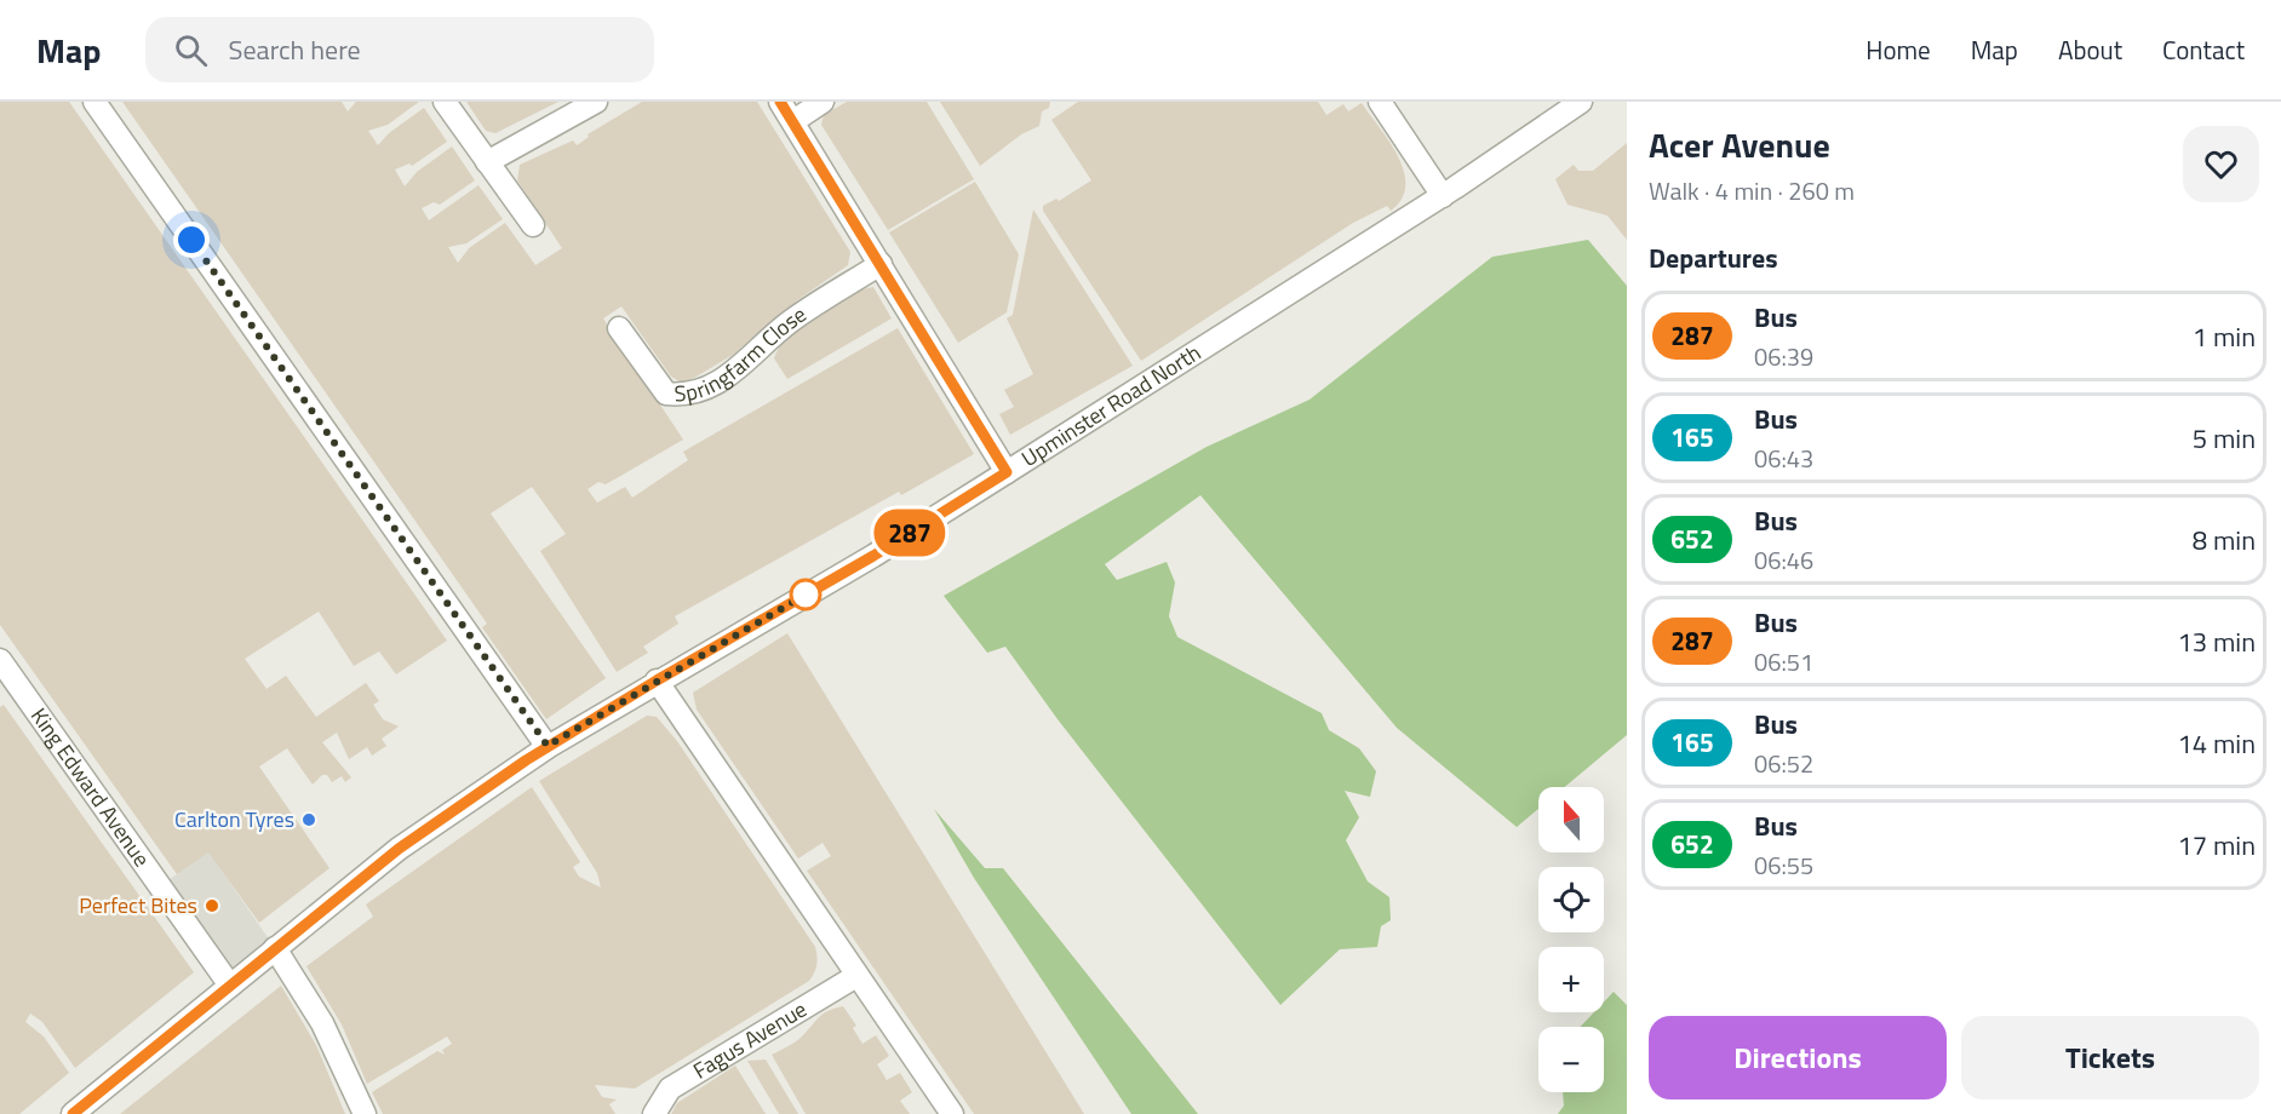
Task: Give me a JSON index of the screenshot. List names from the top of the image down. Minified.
{"streets":{"street":["Springfarm Close","Upminster Road North","King Edward Avenue","Fagus Avenue"]},"crossings":[["Upminster Road North","King Edward Avenue"]],"places":["Carlton Tyres","Perfect Bites"],"lines":["bus line 287"],"north":"top","page":{"header":"Map","search":"Search here","nav":["Home","Map","About","Contact"],"on_map":"287","heading":[["Acer Avenue","Walk · 4 min · 260 m"],"Departures"],"list":[{"mark":"287","name":"Bus","note":"06:39","value":"1 min"},{"mark":"165","name":"Bus","note":"06:43","value":"5 min"},{"mark":"652","name":"Bus","note":"06:46","value":"8 min"},{"mark":"287","name":"Bus","note":"06:51","value":"13 min"},{"mark":"165","name":"Bus","note":"06:52","value":"14 min"},{"mark":"652","name":"Bus","note":"06:55","value":"17 min"}],"map_buttons":["+","−"],"buttons":["Directions","Tickets"]}}
